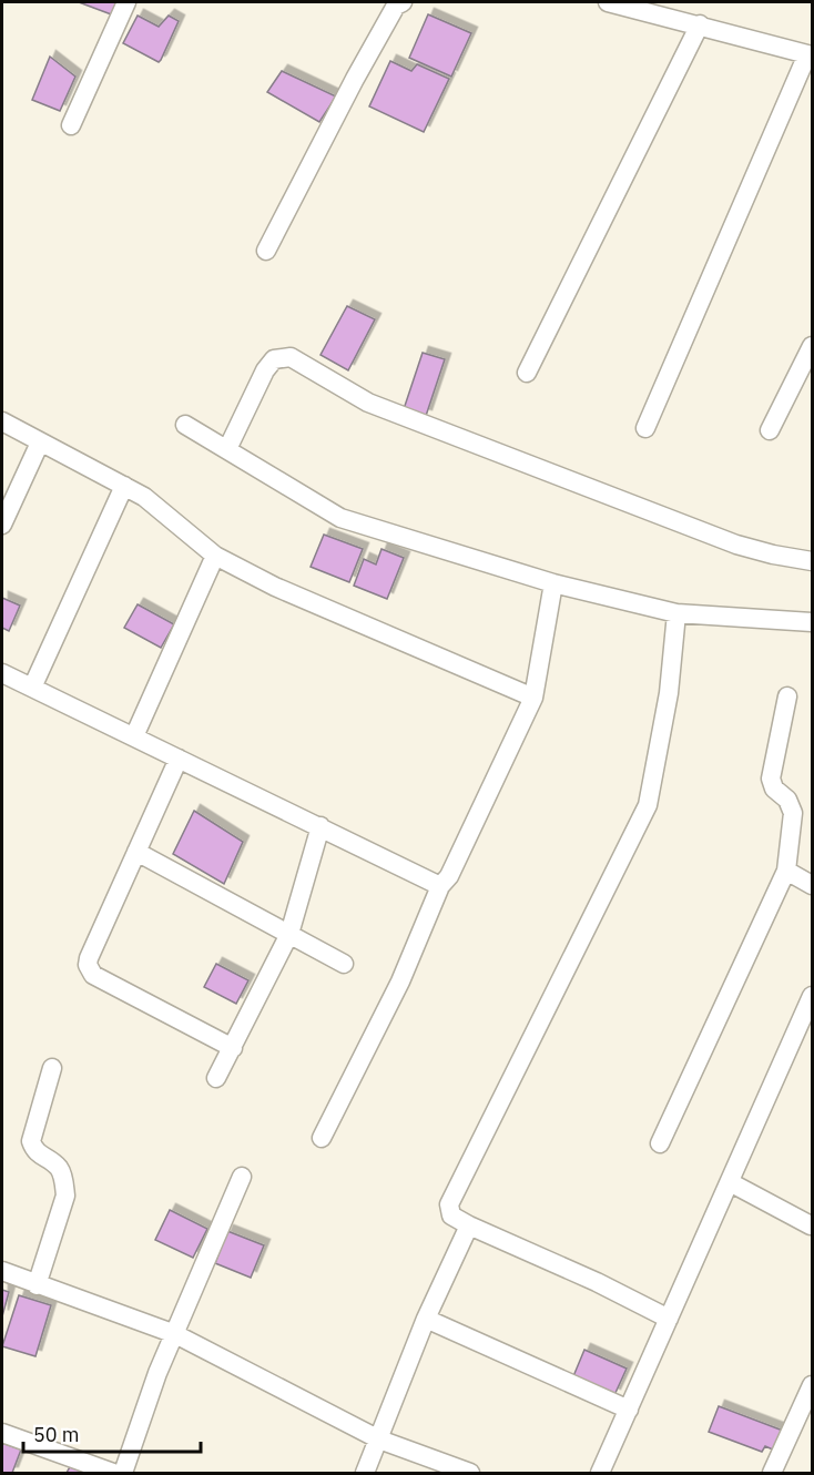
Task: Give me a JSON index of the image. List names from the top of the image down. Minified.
{"scale_bar":"50 m"}
